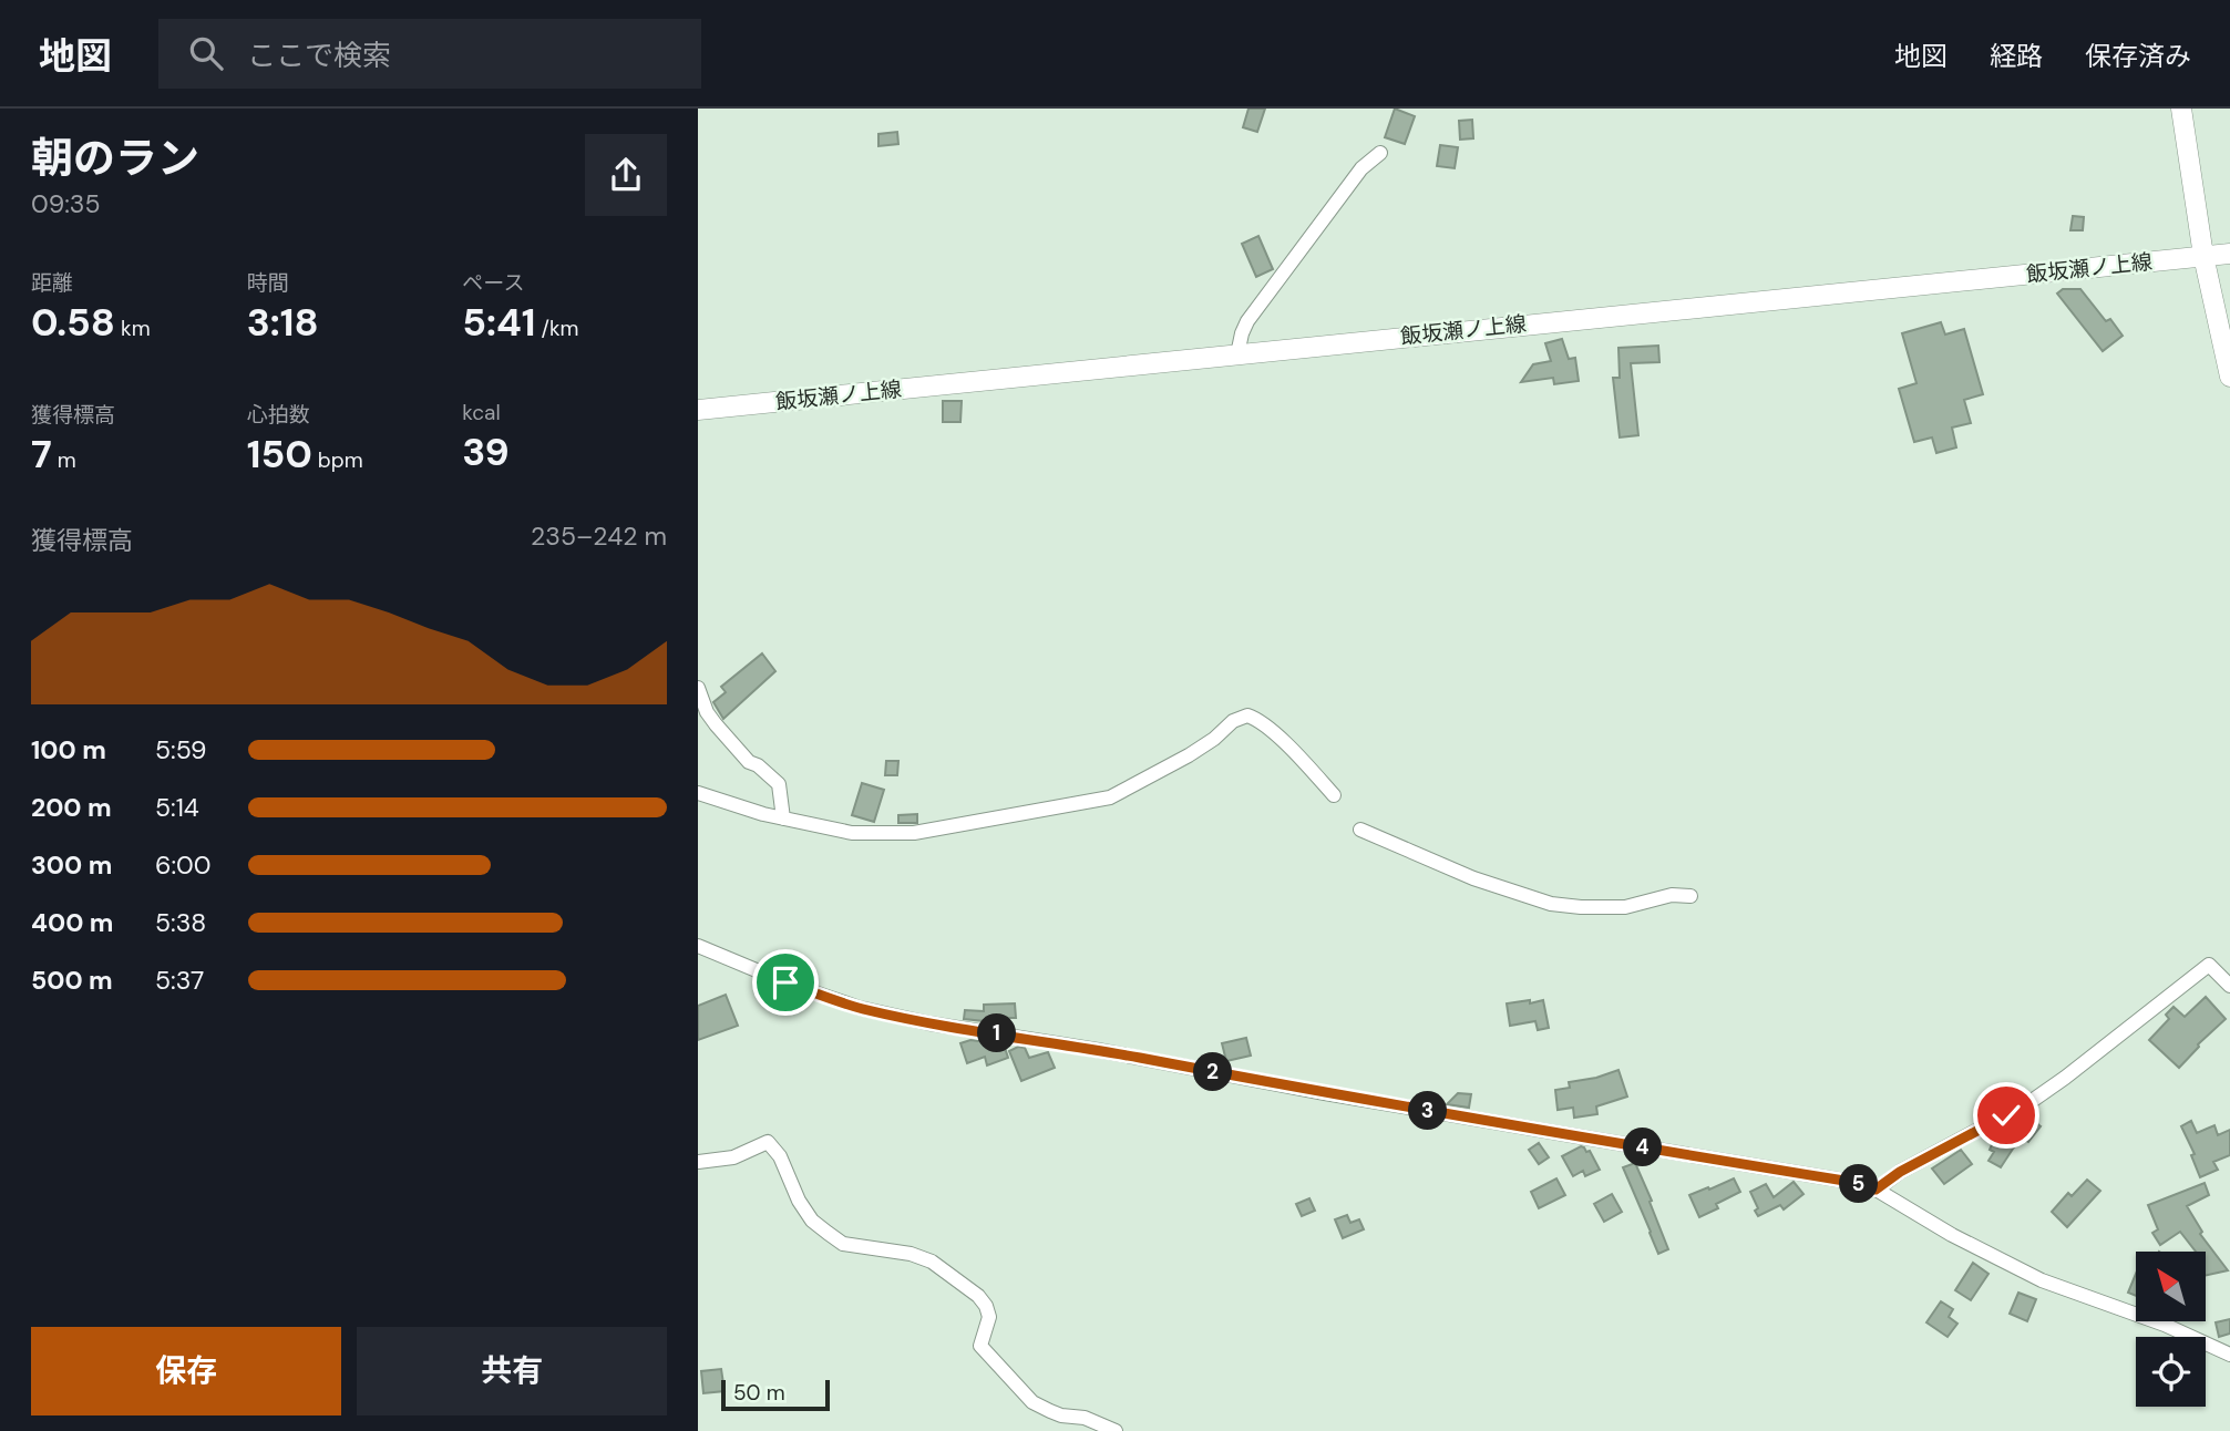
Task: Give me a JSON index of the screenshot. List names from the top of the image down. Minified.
{"streets":{"main road":["飯坂瀬ノ上線"]},"scale_bar":"50 m","north":"top left","page":{"header":"地図","search":"ここで検索","nav":["地図","経路","保存済み"],"heading":["朝のラン","09:35"],"stats":[["距離","0.58 km"],["時間","3:18"],["ペース","5:41 /km"],["獲得標高","7 m"],["心拍数","150 bpm"],["kcal","39"]],"chart":["獲得標高","235–242 m"],"list":[{"name":"100 m","note":"5:59"},{"name":"200 m","note":"5:14"},{"name":"300 m","note":"6:00"},{"name":"400 m","note":"5:38"},{"name":"500 m","note":"5:37"}],"pins":["1","2","3","4","5"],"buttons":["保存","共有"],"scale":"50 m"}}
